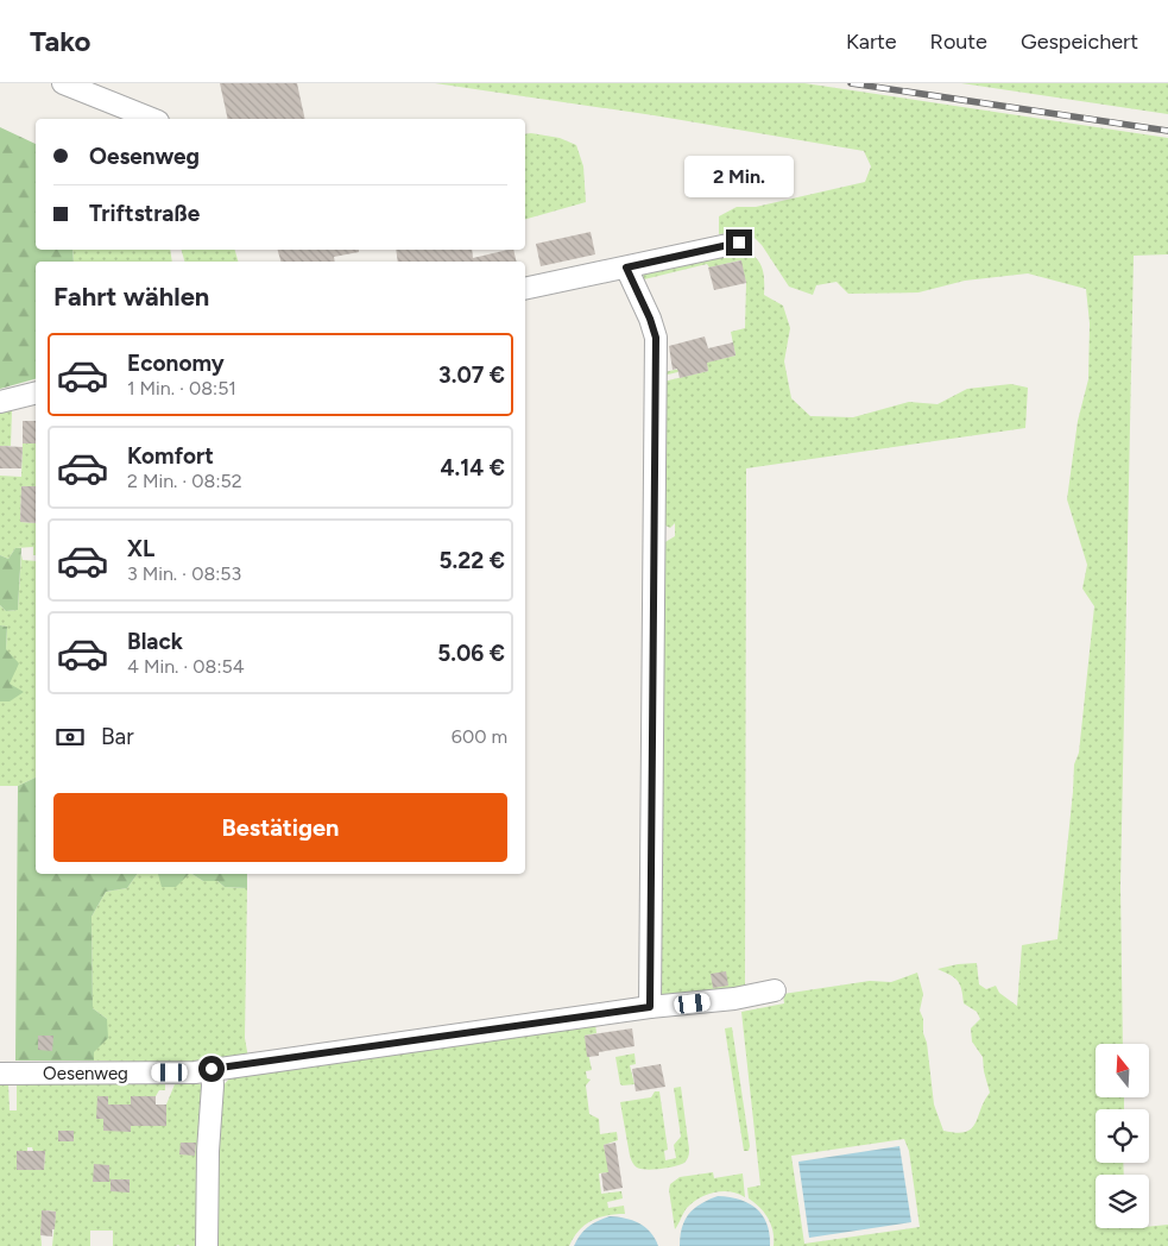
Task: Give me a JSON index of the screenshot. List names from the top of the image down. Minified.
{"streets":{"street":["Oesenweg"]},"north":"top","page":{"header":"Tako","nav":["Karte","Route","Gespeichert"],"banner":["Oesenweg","Triftstraße"],"bubble":"2 Min.","heading":"Fahrt wählen","list":[{"name":"Economy","note":"1 Min. · 08:51","value":"3.07 €"},{"name":"Komfort","note":"2 Min. · 08:52","value":"4.14 €"},{"name":"XL","note":"3 Min. · 08:53","value":"5.22 €"},{"name":"Black","note":"4 Min. · 08:54","value":"5.06 €"}],"pay":["Bar","600 m"],"buttons":"Bestätigen"}}
